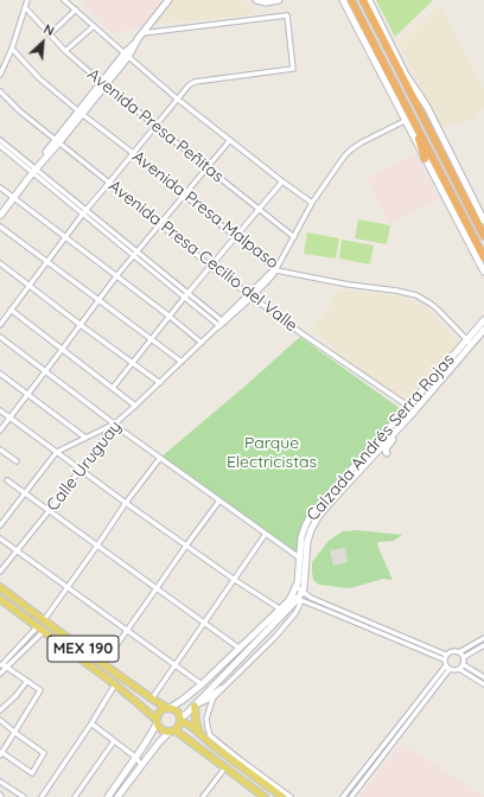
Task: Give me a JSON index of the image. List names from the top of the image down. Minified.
{"streets":{"main road":["Calzada Andrés Serra Rojas","MEX 190"],"street":["Avenida Presa Peñitas","Avenida Presa Malpaso","Avenida Presa Cecilio del Valle","Calle Uruguay"]},"crossings":[["Avenida Presa Peñitas","Calle Uruguay"],["Avenida Presa Malpaso","Calzada Andrés Serra Rojas"],["Avenida Presa Malpaso","Calle Uruguay"],["Avenida Presa Cecilio del Valle","Calzada Andrés Serra Rojas"],["Avenida Presa Cecilio del Valle","Calle Uruguay"],["Calzada Andrés Serra Rojas","MEX 190"]],"parks":["Parque Electricistas"],"north":"top right"}
